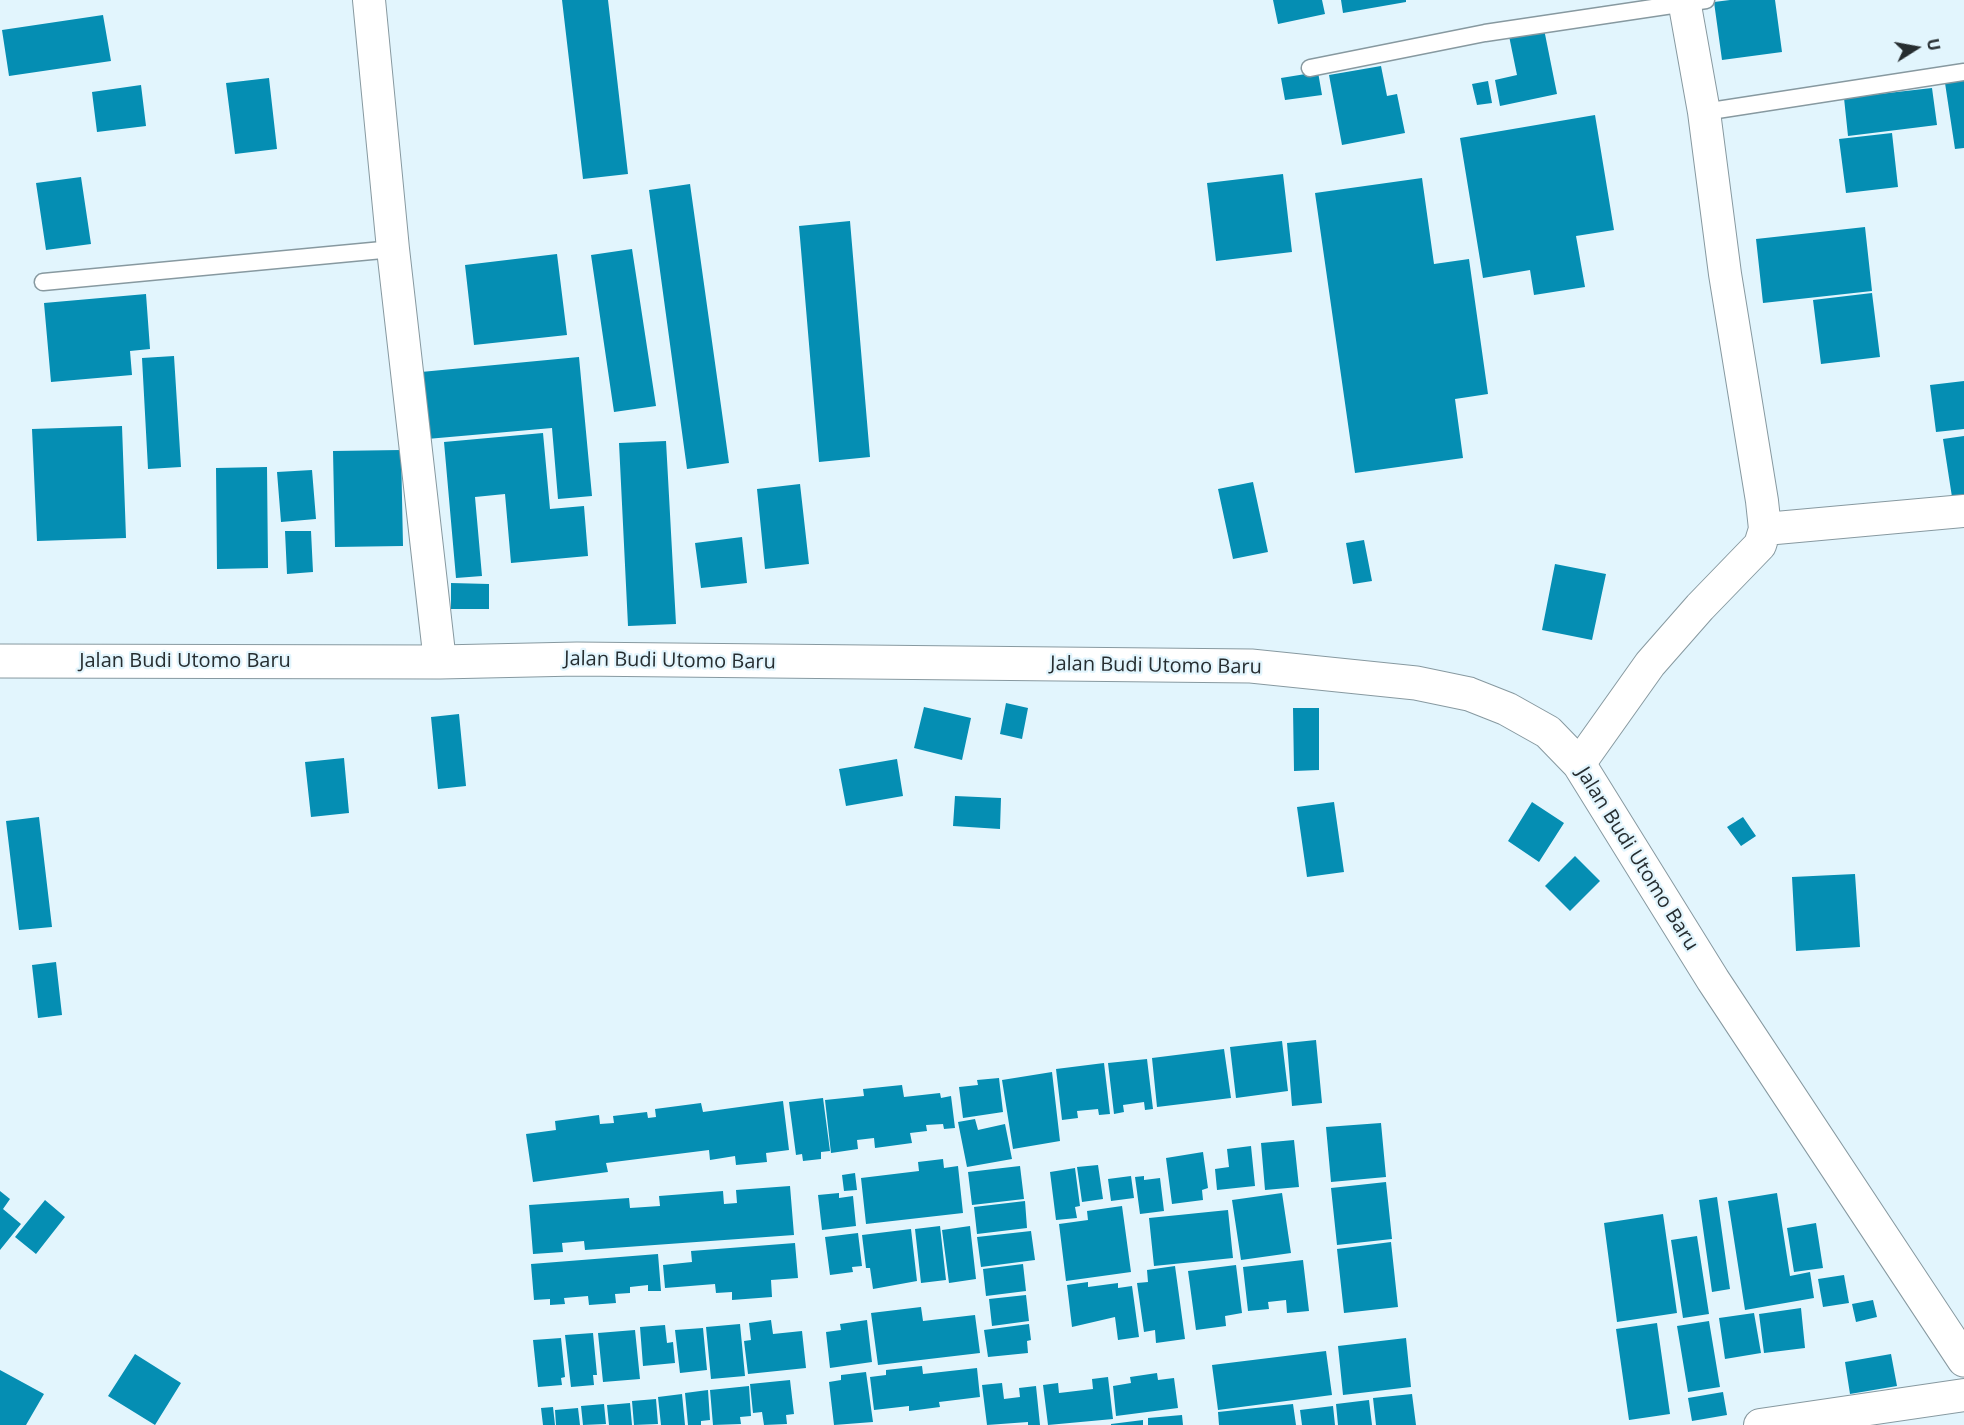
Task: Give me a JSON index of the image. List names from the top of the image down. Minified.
{"streets":{"street":["Jalan Budi Utomo Baru"]},"north":"right"}
